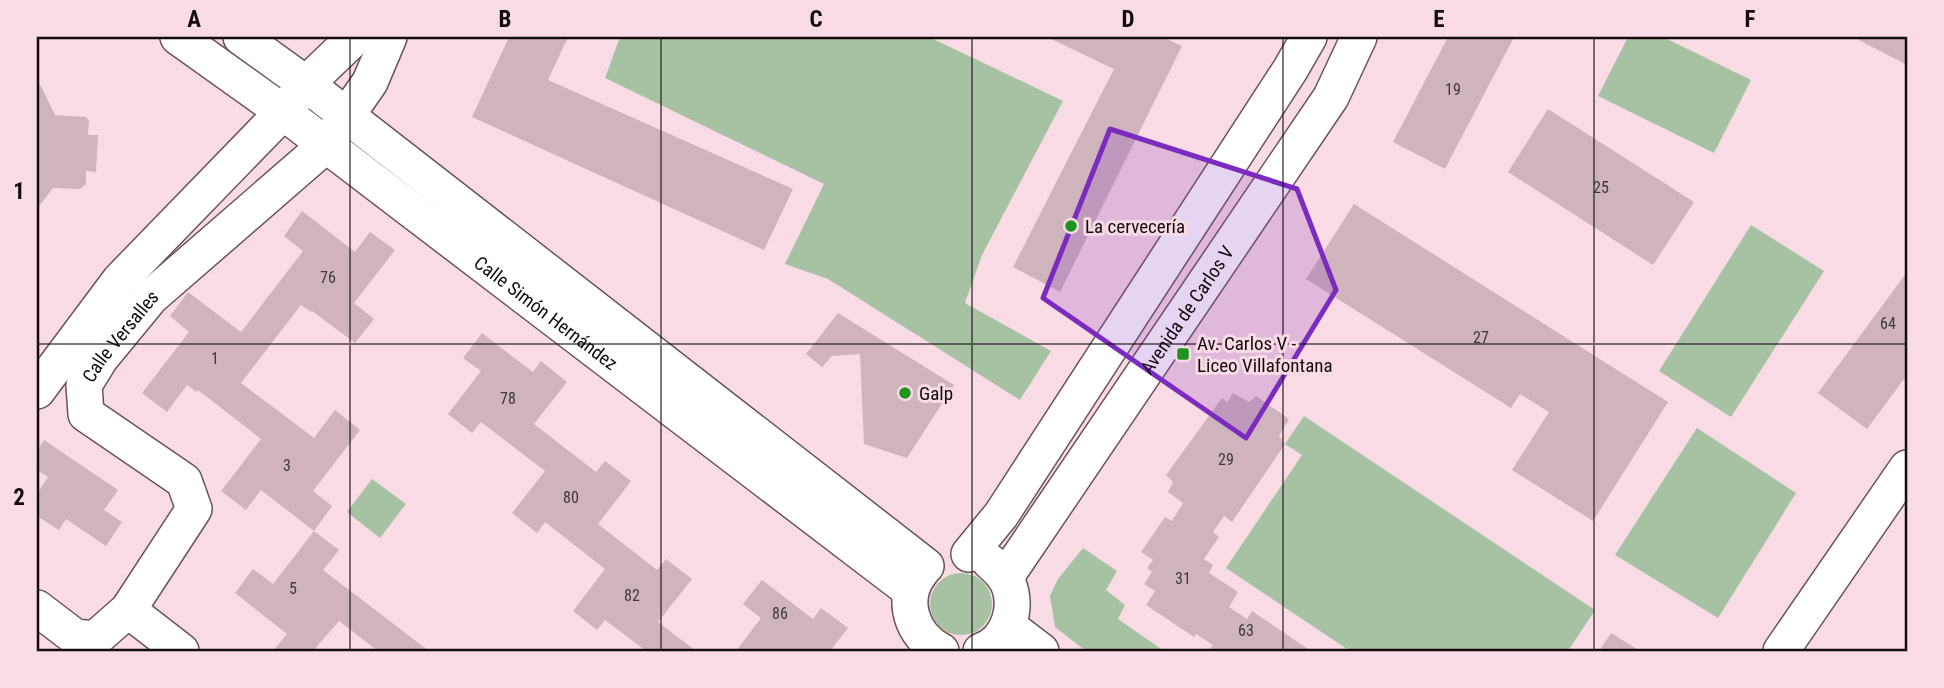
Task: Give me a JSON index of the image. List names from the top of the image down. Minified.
{"streets":{"street":["Avenida de Carlos V","Calle Simón Hernández","Calle Versalles"]},"crossings":[["Calle Simón Hernández","Calle Versalles"]],"places":{"other":["La cervecería","Galp"],"transit":["Av. Carlos V - Liceo Villafontana"]},"house_numbers":["19","25","76","64","27","1","78","29","3","80","31","5","82","86","63"],"grid":{"columns":["A","B","C","D","E","F"],"rows":["1","2"]}}
